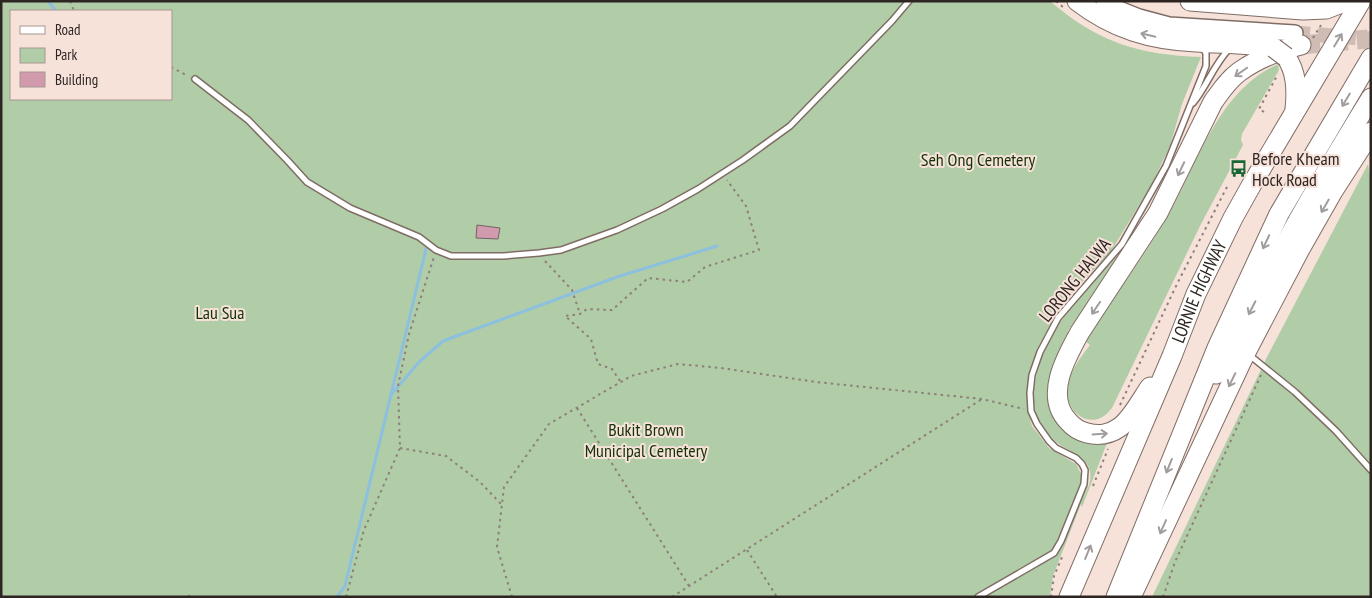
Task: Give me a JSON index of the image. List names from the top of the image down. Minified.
{"streets":{"highway":["LORNIE HIGHWAY"],"lane":["LORONG HALWA"]},"parks":["Seh Ong Cemetery","Lau Sua","Bukit Brown Municipal Cemetery"],"places":{"bus stop":["Before Kheam Hock Road"]},"legend":["Road","Park","Building"]}
